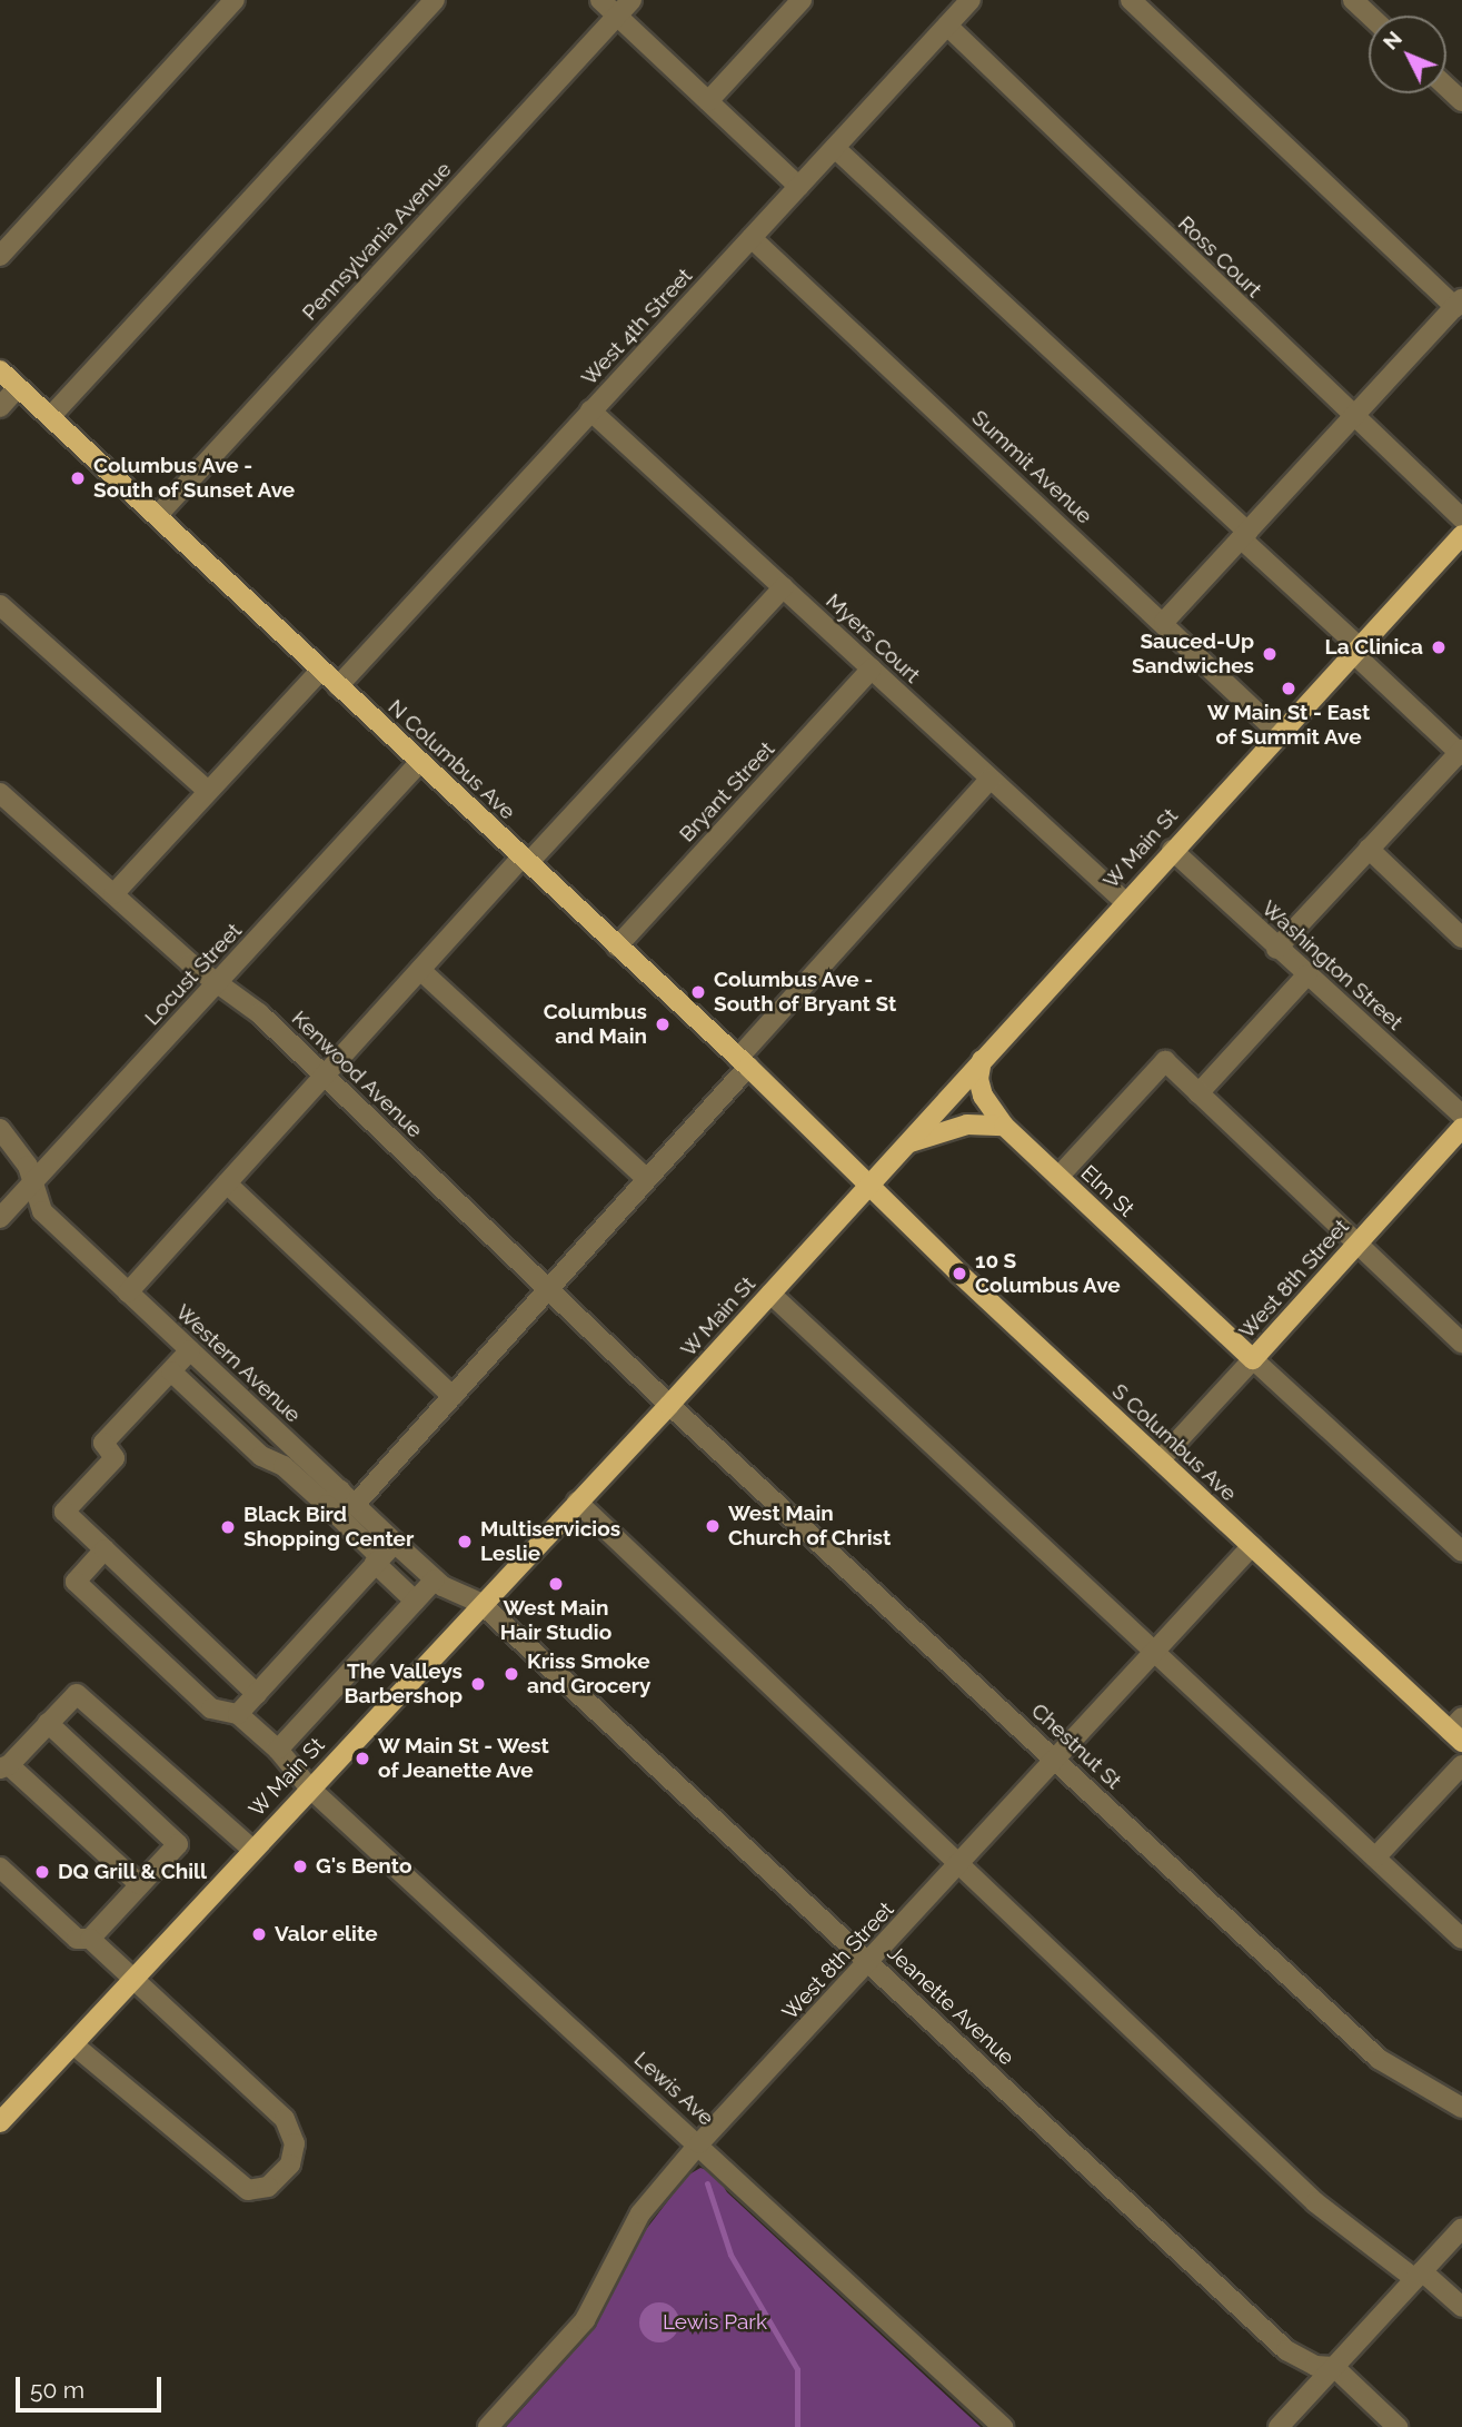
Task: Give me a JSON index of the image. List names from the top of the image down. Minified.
{"streets":{"main road":["N Columbus Ave","W Main St","Elm St","West 8th Street","S Columbus Ave"],"street":["Pennsylvania Avenue","Ross Court","West 4th Street","Summit Avenue","Myers Court","Bryant Street","Washington Street","Locust Street","Kenwood Avenue","Western Avenue","Chestnut St","Jeanette Avenue","Lewis Ave"]},"crossings":[["Pennsylvania Avenue","N Columbus Ave"],["Ross Court","West 4th Street"],["West 4th Street","Summit Avenue"],["West 4th Street","Myers Court"],["West 4th Street","N Columbus Ave"],["Summit Avenue","W Main St"],["Myers Court","Bryant Street"],["Myers Court","W Main St"],["N Columbus Ave","Bryant Street"],["N Columbus Ave","W Main St"],["N Columbus Ave","Locust Street"],["N Columbus Ave","S Columbus Ave"],["W Main St","Washington Street"],["W Main St","Kenwood Avenue"],["W Main St","Elm St"],["W Main St","Western Avenue"],["W Main St","S Columbus Ave"],["W Main St","Chestnut St"],["W Main St","Jeanette Avenue"],["W Main St","Lewis Ave"],["Locust Street","Kenwood Avenue"],["Locust Street","Western Avenue"],["Kenwood Avenue","Chestnut St"],["Elm St","West 8th Street"],["West 8th Street","S Columbus Ave"],["West 8th Street","Chestnut St"],["West 8th Street","Jeanette Avenue"],["West 8th Street","Lewis Ave"],["Western Avenue","Jeanette Avenue"]],"parks":["Lewis Park"],"places":["Columbus Ave - South of Sunset Ave","La Clinica","Sauced-Up Sandwiches","W Main St - East of Summit Ave","Columbus Ave - South of Bryant St","Columbus and Main","10 S Columbus Ave","West Main Church of Christ","Black Bird Shopping Center","Multiservicios Leslie","West Main Hair Studio","Kriss Smoke and Grocery","The Valleys Barbershop","W Main St - West of Jeanette Ave","G's Bento","DQ Grill & Chill","Valor elite"],"scale_bar":"50 m","north":"top left"}
